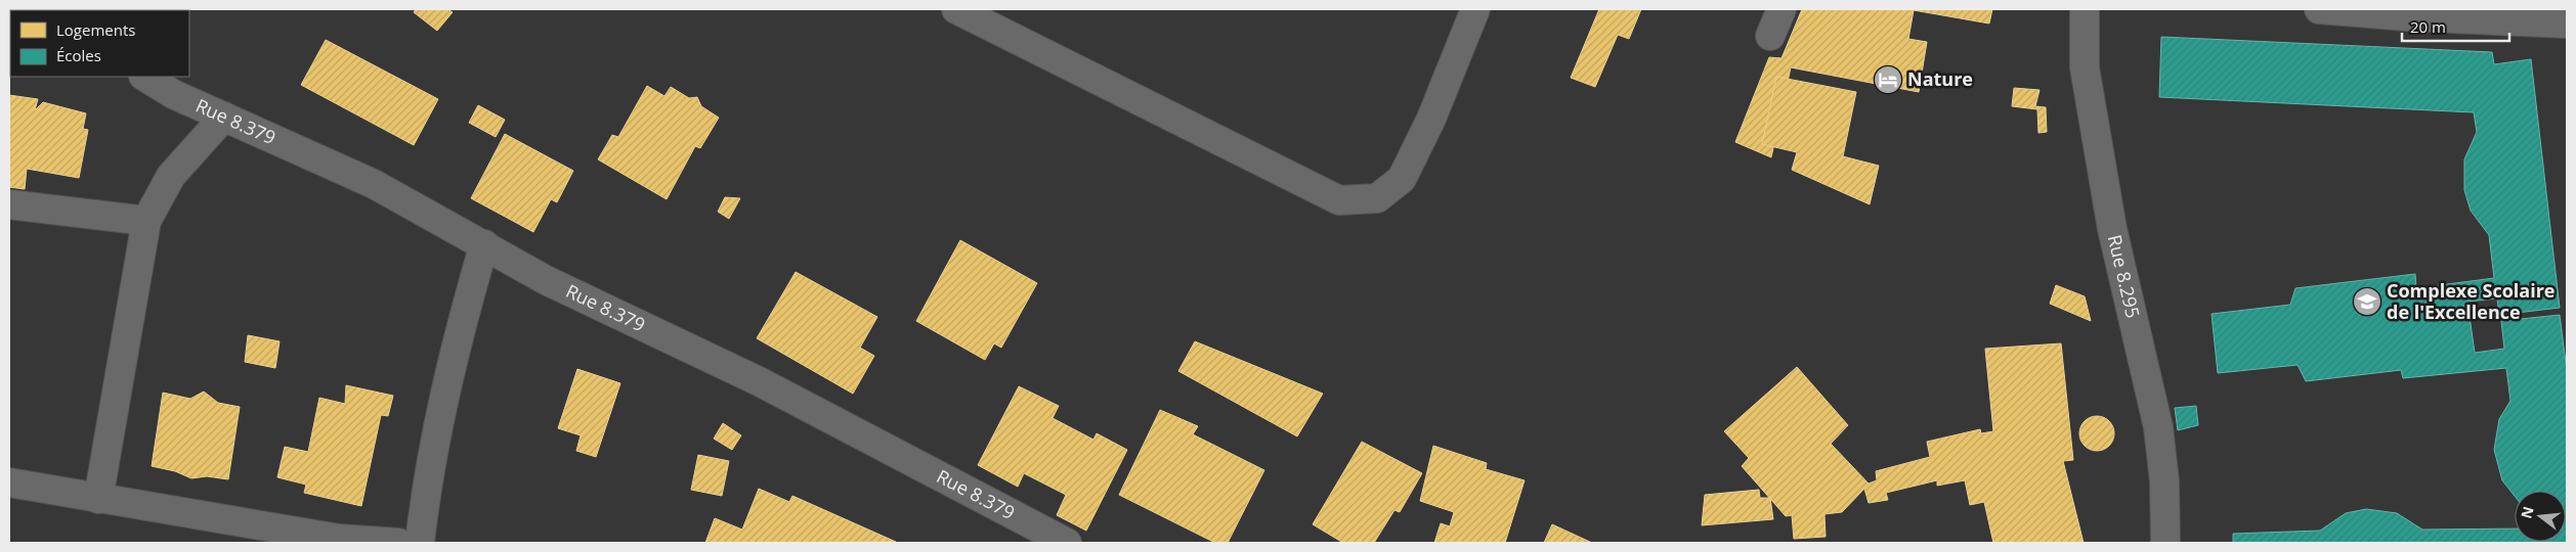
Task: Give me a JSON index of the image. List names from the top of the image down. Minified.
{"streets":{"street":["Rue 8.379","Rue 8.295"]},"places":{"hotel":["Nature"],"school or university":["Complexe Scolaire de l'Excellence"]},"legend":["Logements","Écoles"],"scale_bar":"20 m","north":"left"}
